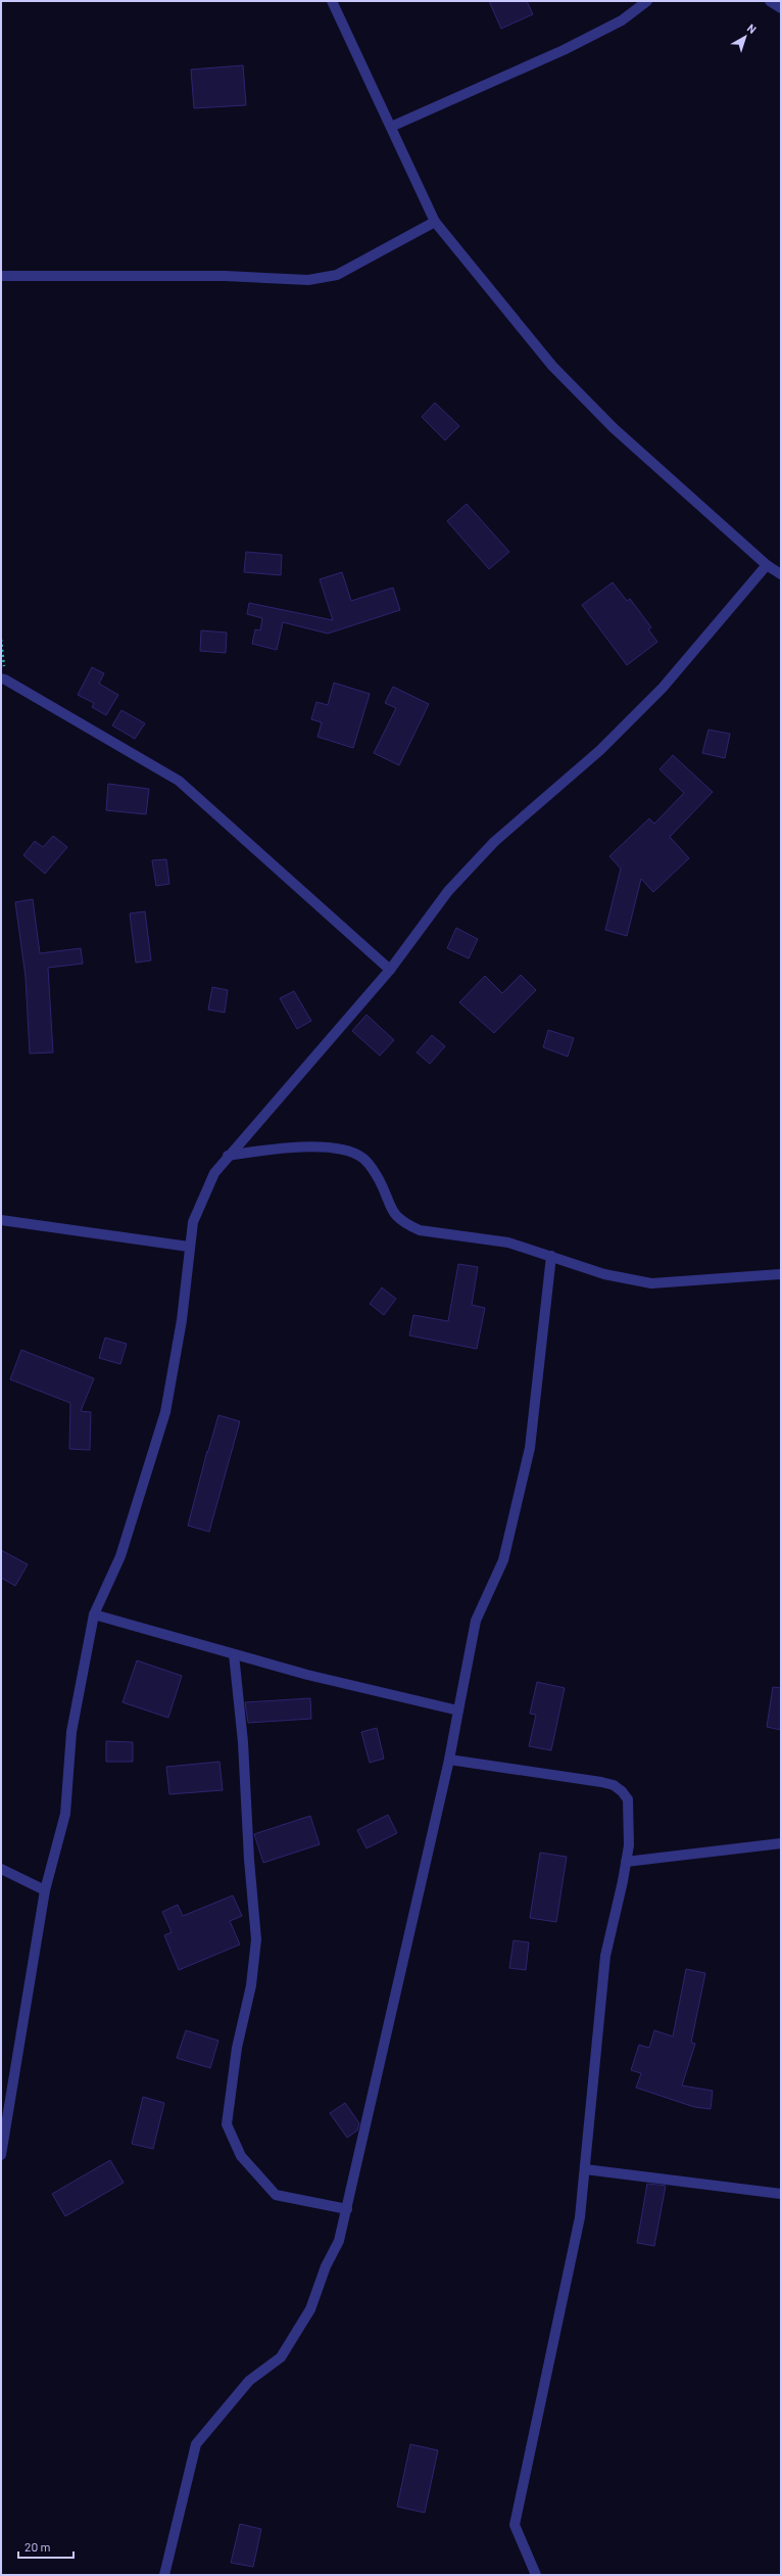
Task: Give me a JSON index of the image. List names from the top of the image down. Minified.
{"scale_bar":"20 m","north":"top right"}
